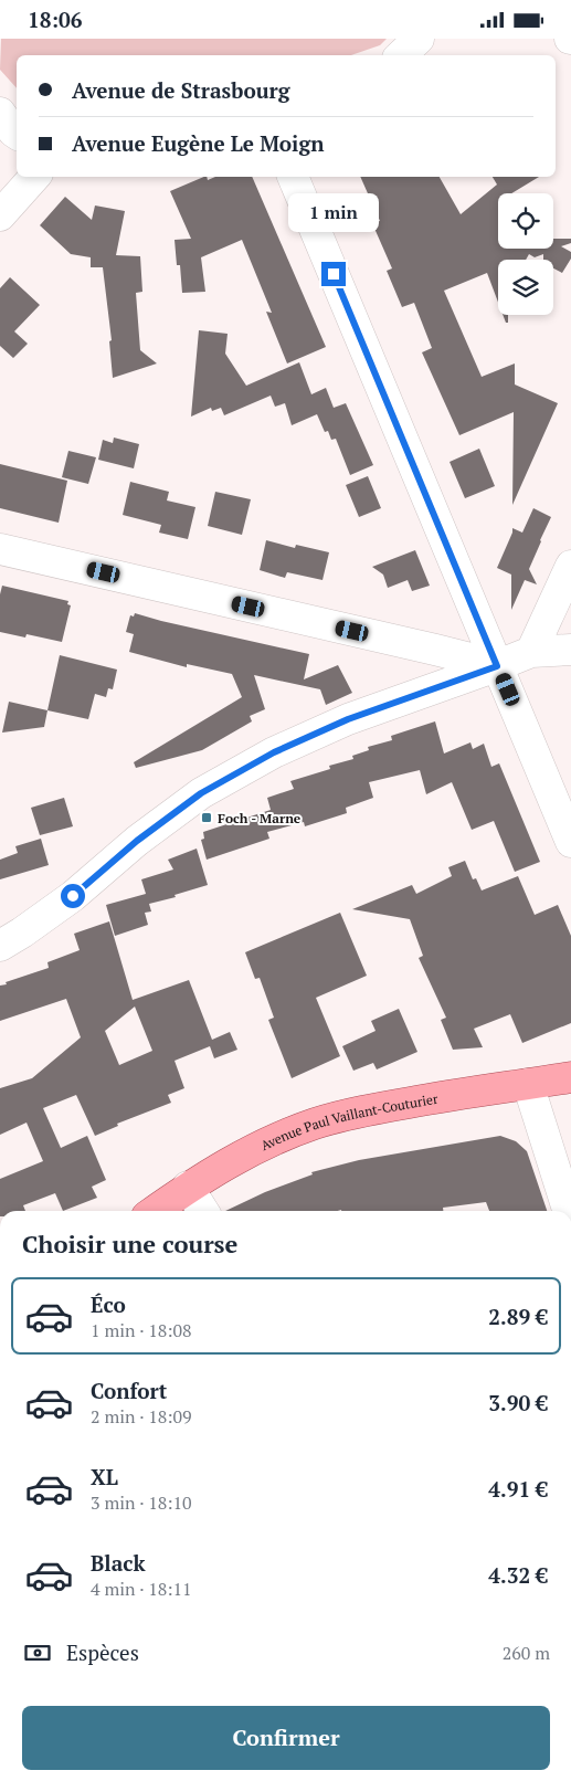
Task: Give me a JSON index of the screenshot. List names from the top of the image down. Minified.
{"streets":{"main road":["Avenue Paul Vaillant-Couturier"]},"places":{"transit":["Foch - Marne"]},"page":{"status":"18:06","banner":["Avenue de Strasbourg","Avenue Eugène Le Moign"],"bubble":"1 min","heading":"Choisir une course","list":[{"name":"Éco","note":"1 min · 18:08","value":"2.89 €"},{"name":"Confort","note":"2 min · 18:09","value":"3.90 €"},{"name":"XL","note":"3 min · 18:10","value":"4.91 €"},{"name":"Black","note":"4 min · 18:11","value":"4.32 €"}],"pay":["Espèces","260 m"],"buttons":"Confirmer"}}
